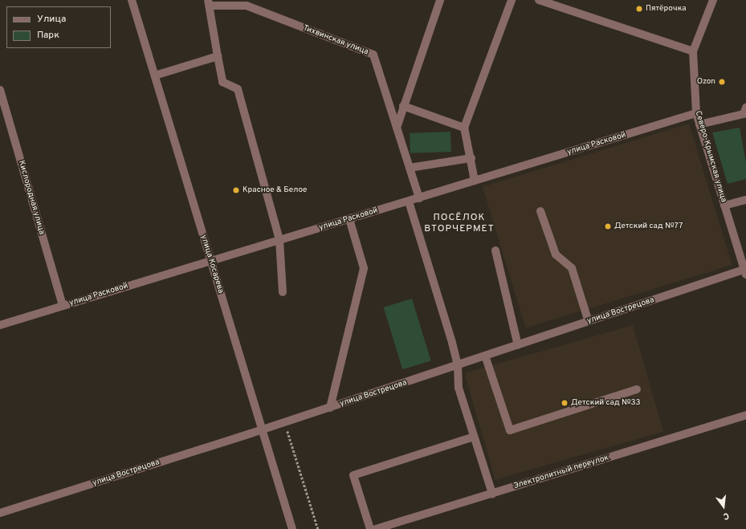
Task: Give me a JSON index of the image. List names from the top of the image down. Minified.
{"streets":{"street":["Тихвинская улица","улица Расковой","Северо-Крымская улица","Кислородная улица","улица Косарева","улица Вострецова","Электролитный переулок"]},"crossings":[["Тихвинская улица","улица Расковой"],["улица Расковой","Северо-Крымская улица"],["улица Расковой","Кислородная улица"],["улица Расковой","улица Косарева"],["Северо-Крымская улица","улица Вострецова"],["улица Косарева","улица Вострецова"]],"districts":["ПОСЁЛОК ВТОРЧЕРМЕТ"],"places":["Пятёрочка","Ozon","Красное & Белое","Детский сад №77","Детский сад №33"],"legend":["Улица","Парк"],"north":"bottom"}
